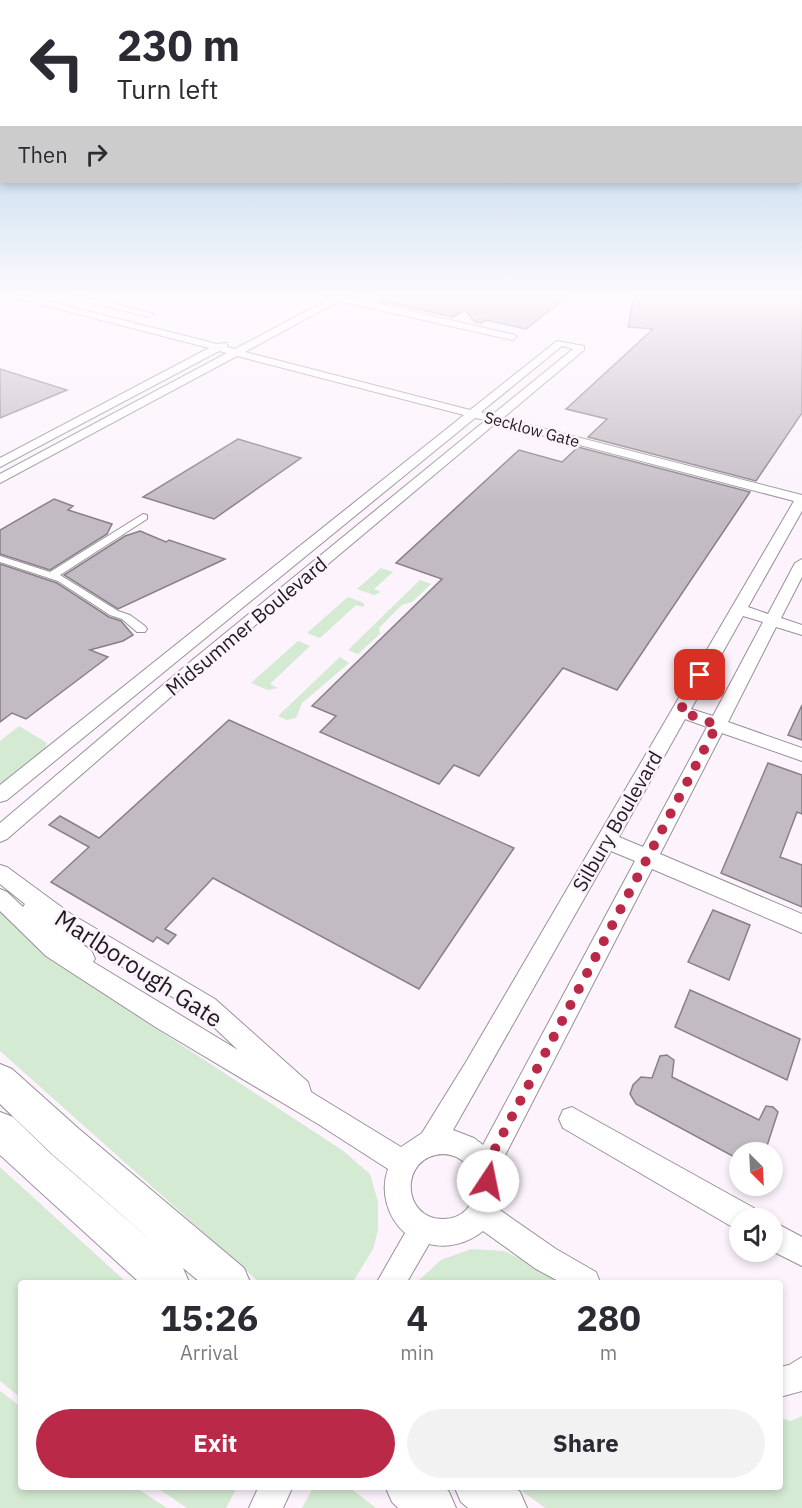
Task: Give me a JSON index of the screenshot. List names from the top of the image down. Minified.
{"streets":{"street":["Secklow Gate","Midsummer Boulevard","Silbury Boulevard","Marlborough Gate"]},"crossings":[["Secklow Gate","Midsummer Boulevard"],["Secklow Gate","Silbury Boulevard"],["Silbury Boulevard","Marlborough Gate"]],"north":"bottom right","page":{"turn":["230 m","Turn left"],"then":"Then","eta":["15:26","Arrival","4","min","280","m"],"buttons":["Exit","Share"]}}
